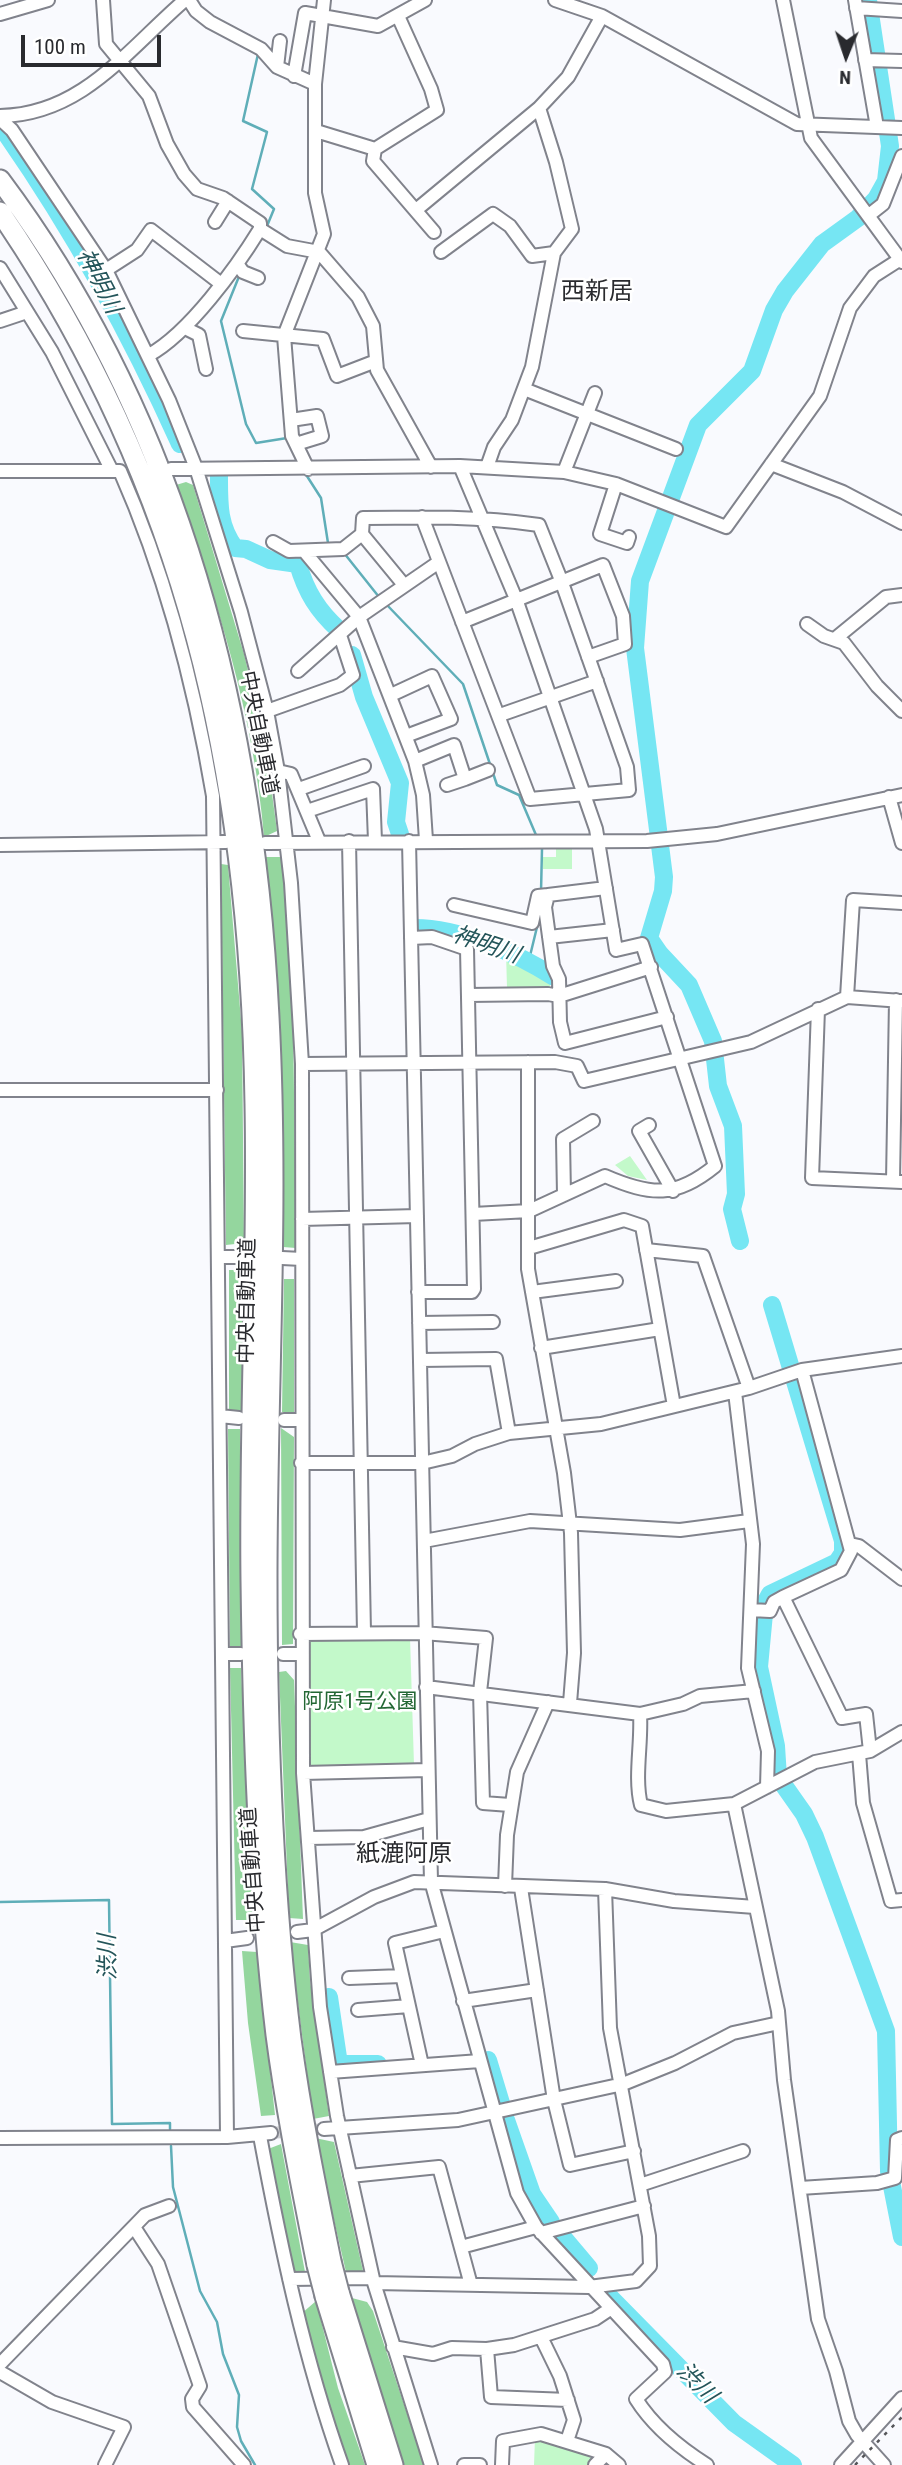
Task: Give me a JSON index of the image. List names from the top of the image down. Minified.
{"streets":{"highway":["中央自動車道"]},"districts":["西新居","紙漉阿原"],"water":["神明川","渋川"],"parks":["阿原1号公園"],"scale_bar":"100 m","north":"bottom"}
